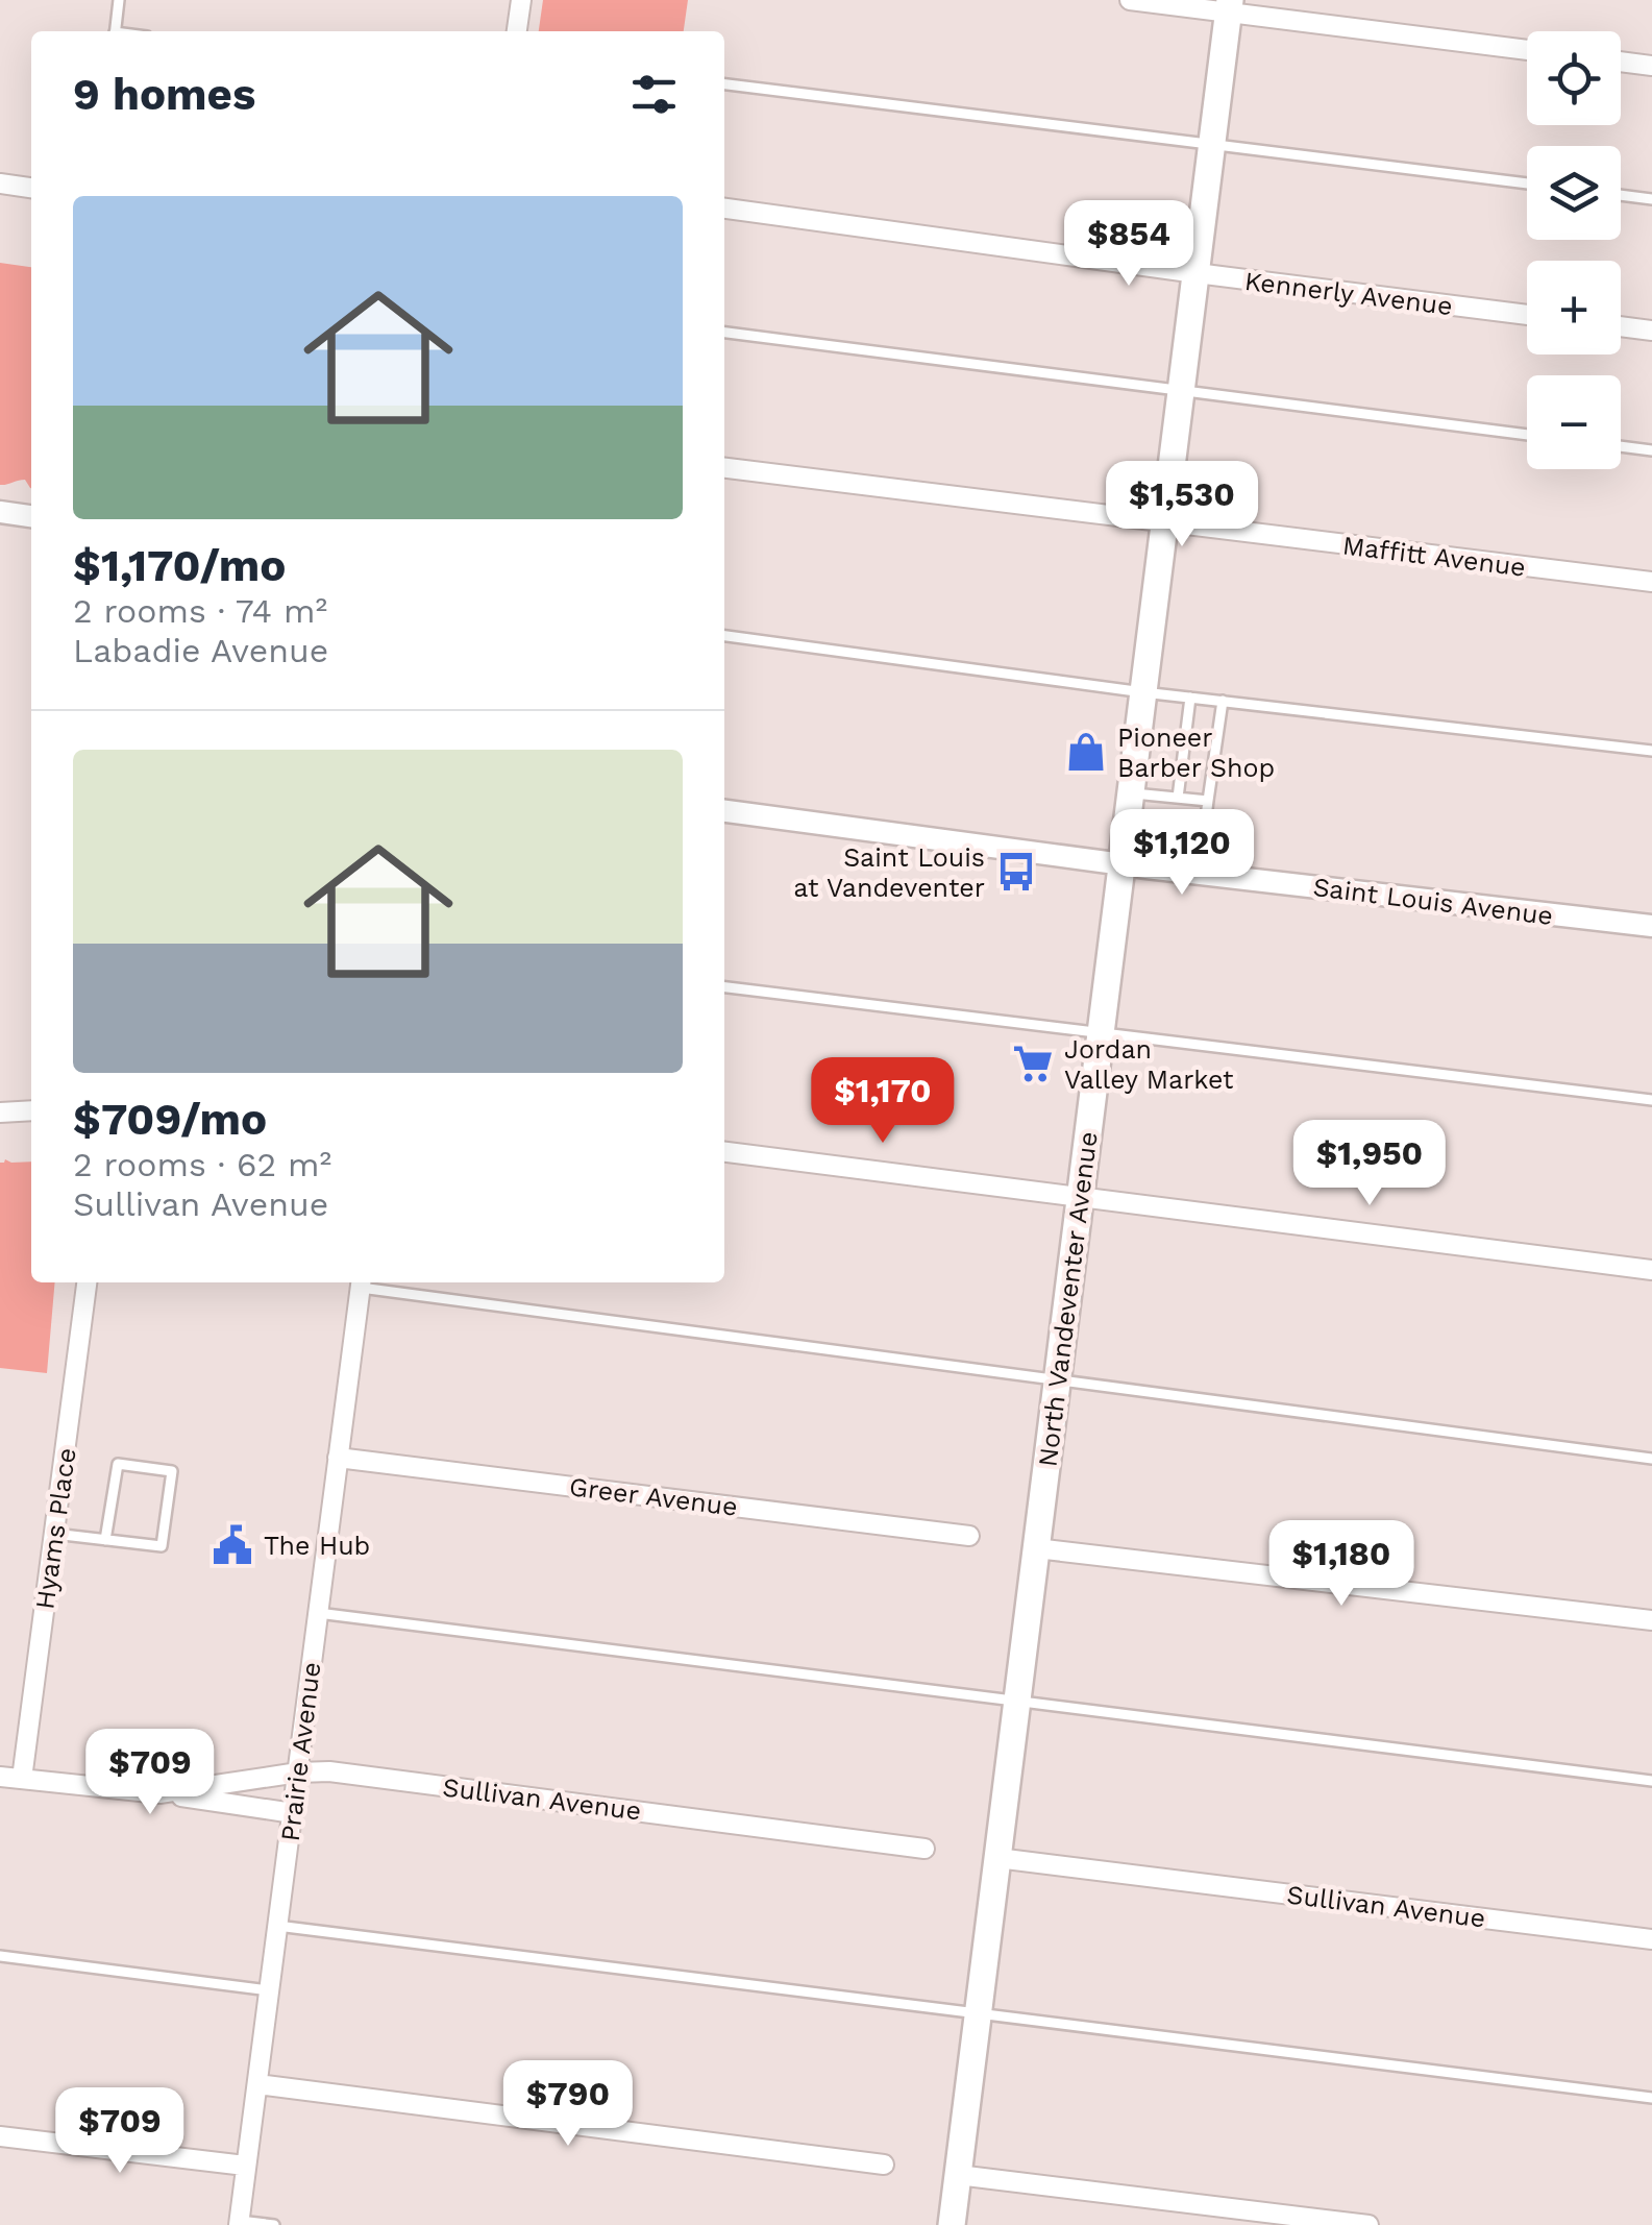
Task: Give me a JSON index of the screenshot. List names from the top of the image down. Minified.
{"streets":{"main road":["North Vandeventer Avenue"],"street":["Kennerly Avenue","Maffitt Avenue","Saint Louis Avenue","Greer Avenue","Hyams Place","Prairie Avenue","Sullivan Avenue"]},"crossings":[["Kennerly Avenue","North Vandeventer Avenue"],["Maffitt Avenue","North Vandeventer Avenue"],["Saint Louis Avenue","North Vandeventer Avenue"],["North Vandeventer Avenue","Sullivan Avenue"],["Greer Avenue","Prairie Avenue"],["Hyams Place","Sullivan Avenue"],["Prairie Avenue","Sullivan Avenue"]],"places":{"shop":["Pioneer Barber Shop"],"bus stop":["Saint Louis at Vandeventer"],"supermarket":["Jordan Valley Market"],"public building":["The Hub"]},"page":{"map_buttons":["+","−"],"heading":"9 homes","list":[{"name":"$1,170/mo","note":"2 rooms · 74 m² · Labadie Avenue"},{"name":"$709/mo","note":"2 rooms · 62 m² · Sullivan Avenue"}],"price":["$854","$1,530","$1,120","$1,170","$1,950","$1,180","$709","$790","$709"]}}
